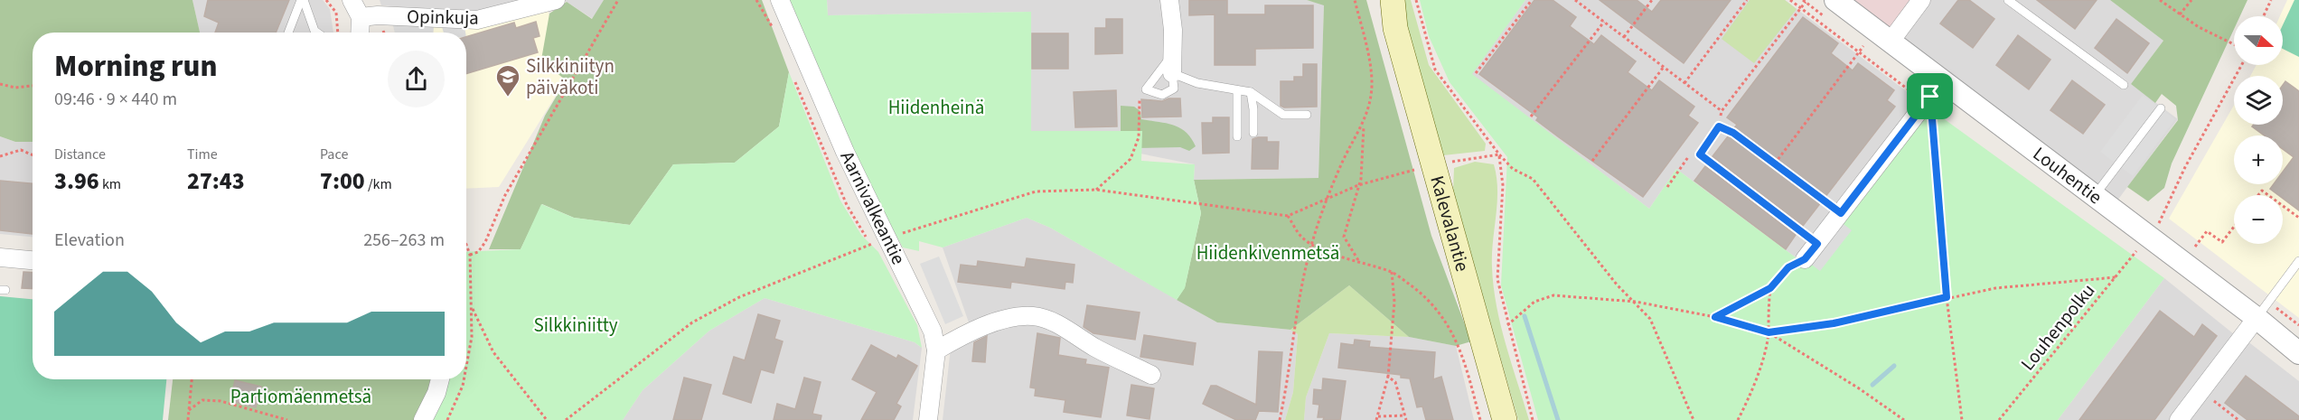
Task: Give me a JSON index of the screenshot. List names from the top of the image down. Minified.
{"streets":{"main road":["Kalevalantie"],"street":["Opinkuja","Louhentie","Aarnivalkeantie"],"path":["Louhenpolku"]},"parks":["Hiidenheinä","Hiidenkivenmetsä","Silkkiniitty","Partiomäenmetsä"],"places":{"school or university":["Silkkiniityn päiväkoti"]},"north":"right","page":{"map_buttons":["+","−"],"heading":["Morning run","09:46 · 9 × 440 m"],"stats":[["Distance","3.96 km"],["Time","27:43"],["Pace","7:00 /km"]],"chart":["Elevation","256–263 m"]}}
